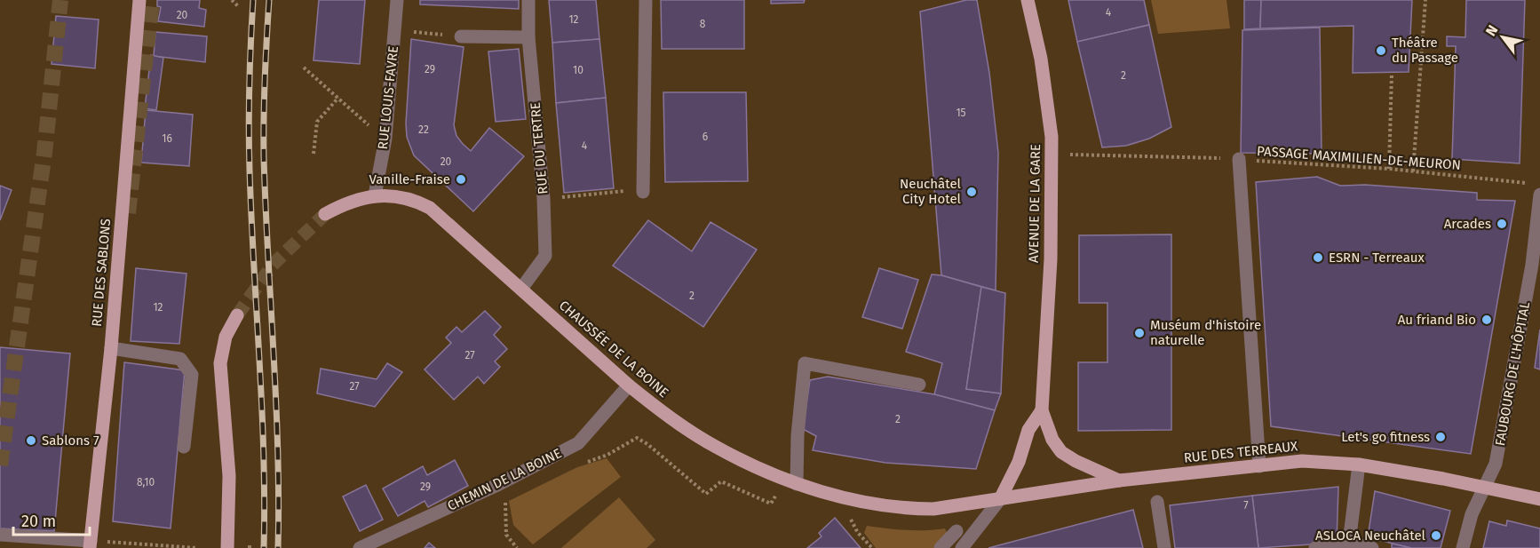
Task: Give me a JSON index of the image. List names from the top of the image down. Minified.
{"streets":{"main road":["AVENUE DE LA GARE","RUE DES SABLONS","CHAUSSÉE DE LA BOINE","RUE DES TERREAUX"],"street":["RUE LOUIS-FAVRE","RUE DU TERTRE","FAUBOURG DE L'HÔPITAL","CHEMIN DE LA BOINE"],"path":["PASSAGE MAXIMILIEN-DE-MEURON"]},"crossings":[["RUE LOUIS-FAVRE","CHAUSSÉE DE LA BOINE"],["RUE DU TERTRE","CHAUSSÉE DE LA BOINE"],["PASSAGE MAXIMILIEN-DE-MEURON","AVENUE DE LA GARE"],["PASSAGE MAXIMILIEN-DE-MEURON","FAUBOURG DE L'HÔPITAL"],["AVENUE DE LA GARE","CHAUSSÉE DE LA BOINE"],["AVENUE DE LA GARE","RUE DES TERREAUX"],["CHAUSSÉE DE LA BOINE","RUE DES TERREAUX"],["CHAUSSÉE DE LA BOINE","CHEMIN DE LA BOINE"],["FAUBOURG DE L'HÔPITAL","RUE DES TERREAUX"]],"places":["Théâtre du Passage","Vanille-Fraise","Neuchâtel City Hotel","Arcades","ESRN - Terreaux","Au friand Bio","Muséum d'histoire naturelle","Let's go fitness","Sablons 7","ASLOCA Neuchâtel"],"house_numbers":["4","20","12","8","29","10","2","15","22","6","16","4","20","2","12","27","27","2","8,10","29","7"],"scale_bar":"20 m","north":"top left"}
